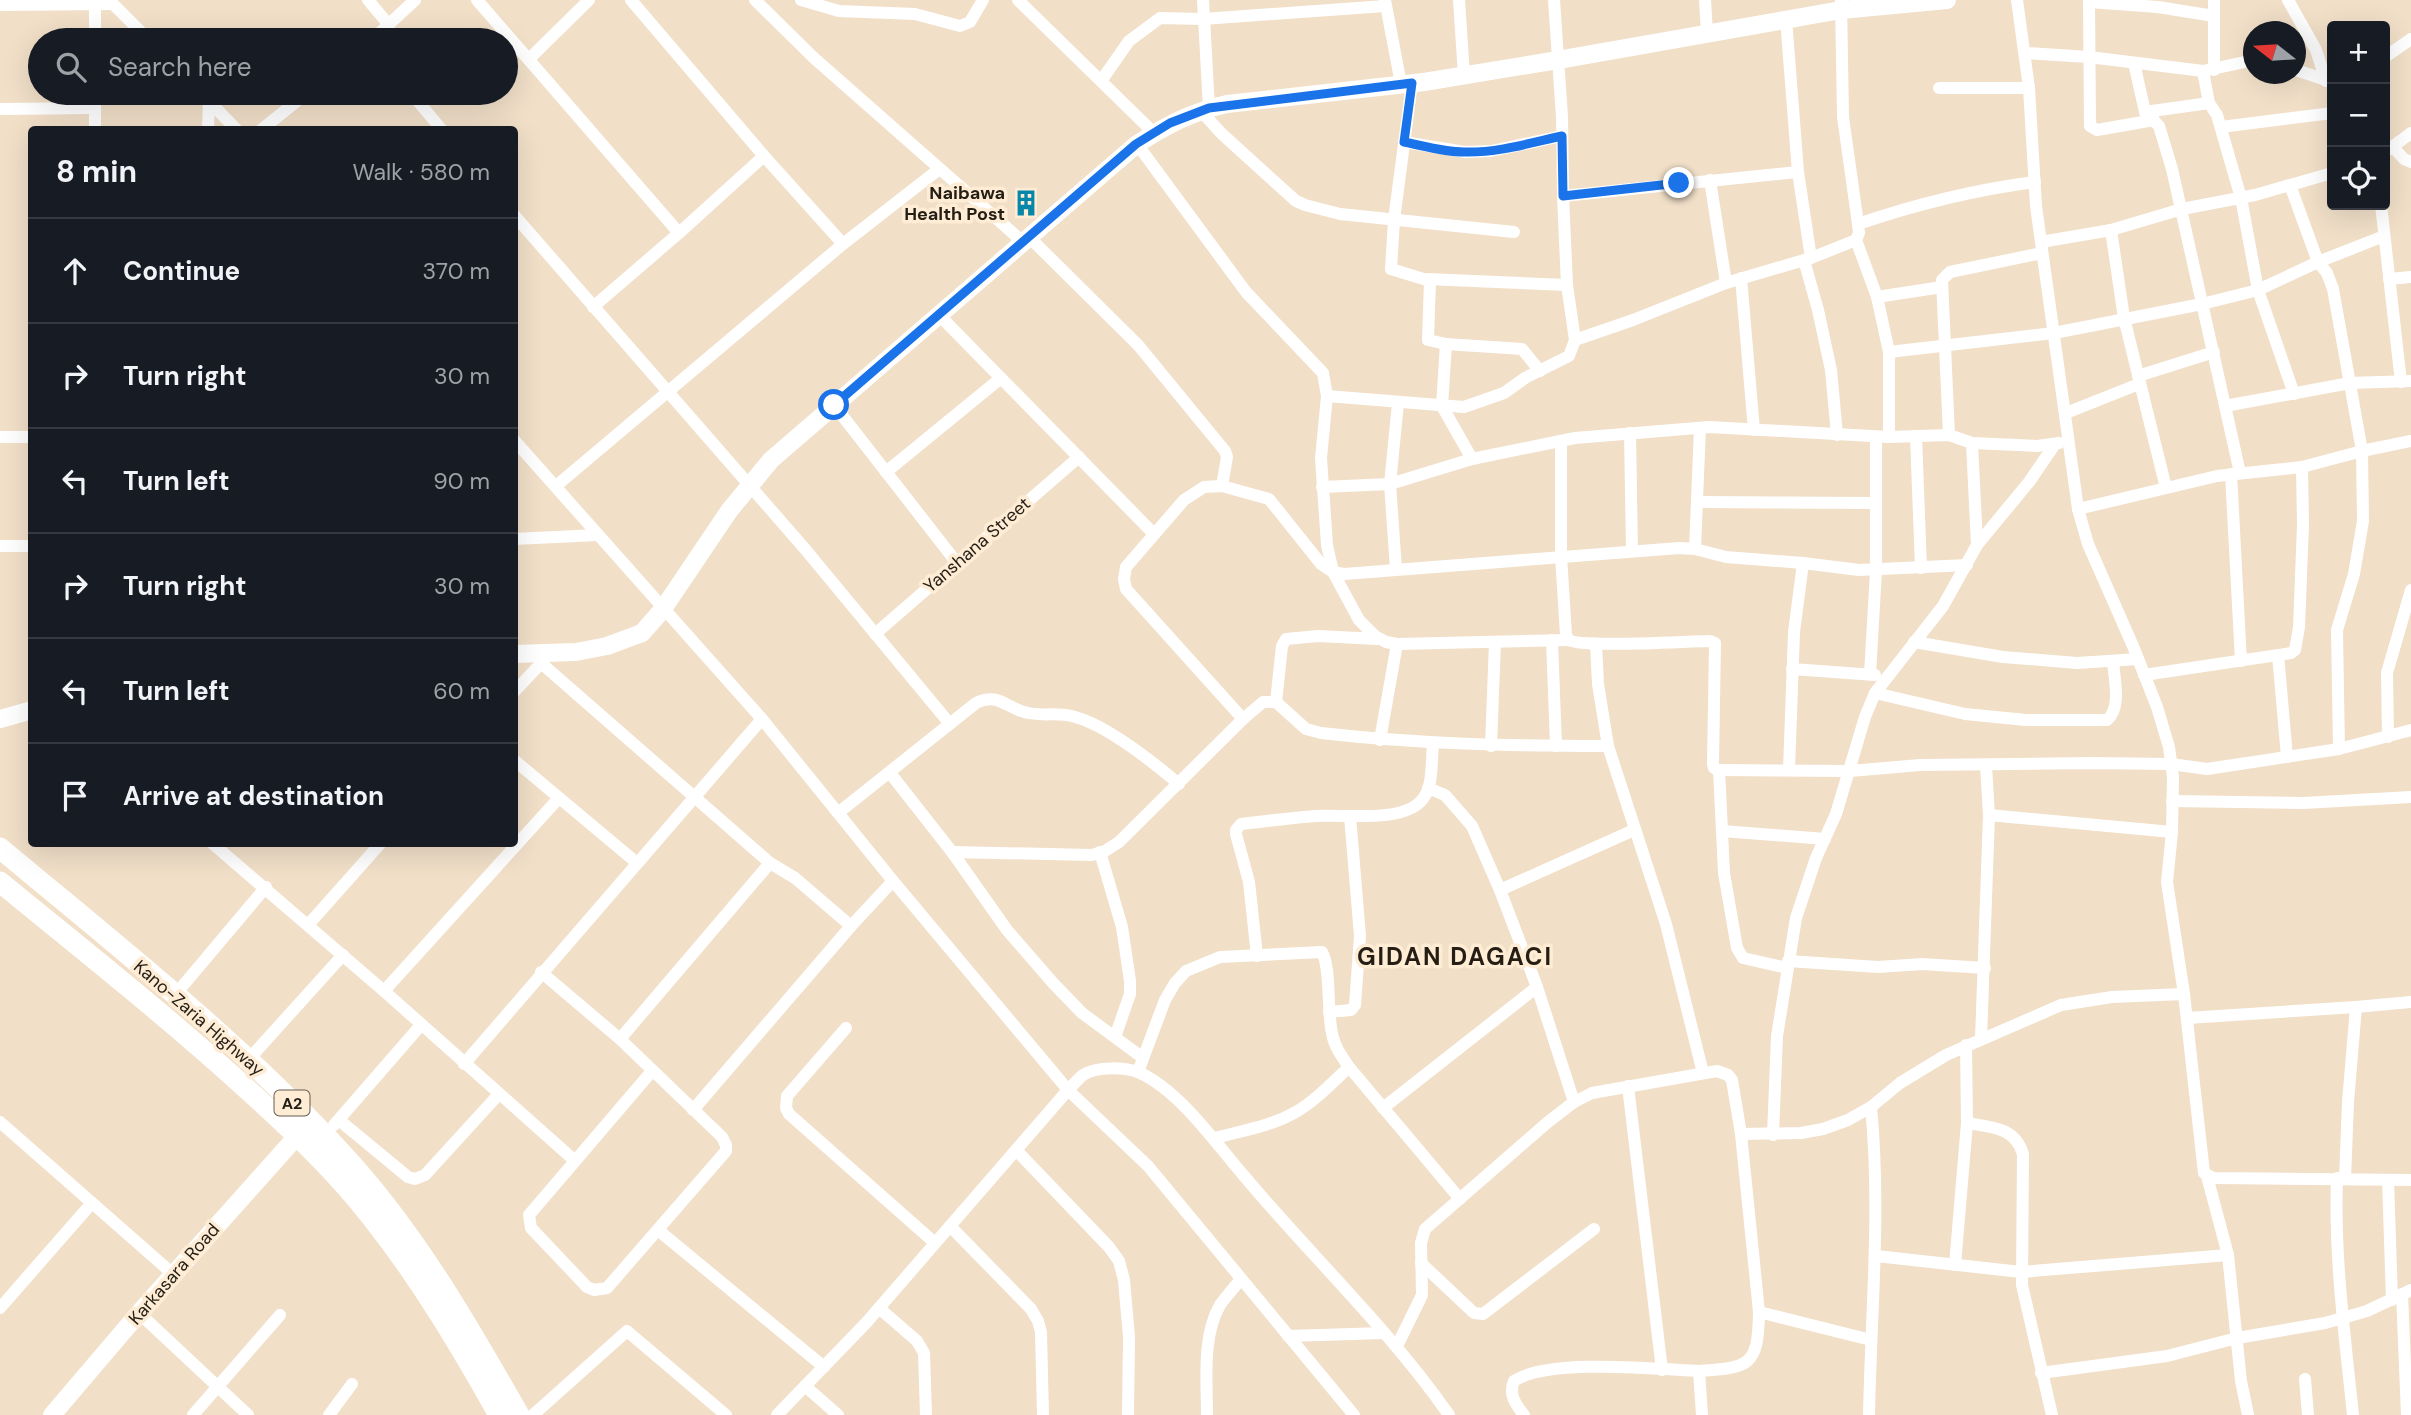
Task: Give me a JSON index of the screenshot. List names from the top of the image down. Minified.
{"streets":{"highway":["Kano-Zaria Highway","A2"],"street":["Yanshana Street","Karkasara Road"]},"crossings":[["Kano-Zaria Highway","Karkasara Road"]],"districts":["GIDAN DAGACI"],"places":{"building":["Naibawa Health Post"]},"north":"left","page":{"map_buttons":["+","−"],"search":"Search here","heading":["8 min","Walk · 580 m"],"list":[["Continue","370 m"],["Turn right","30 m"],["Turn left","90 m"],["Turn right","30 m"],["Turn left","60 m"],"Arrive at destination"]}}
